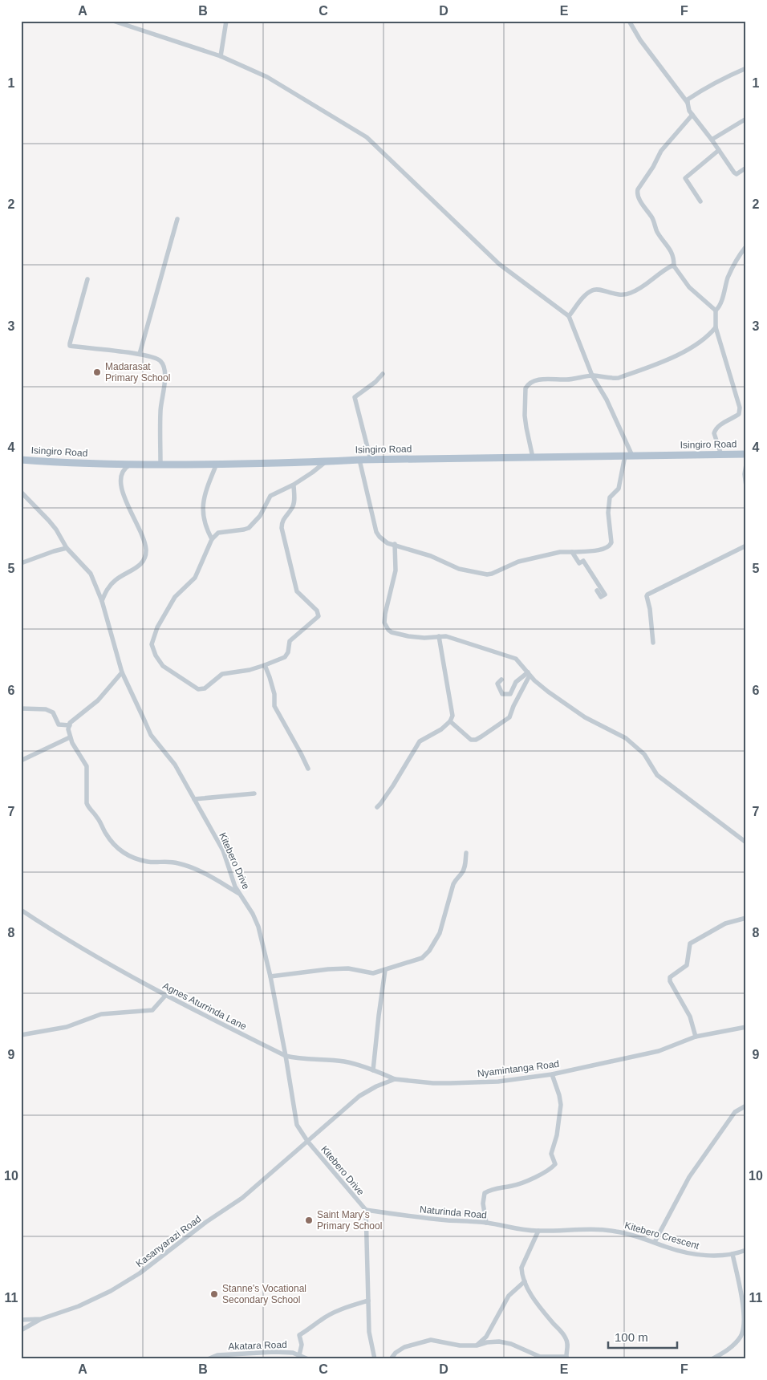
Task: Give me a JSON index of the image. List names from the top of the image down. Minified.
{"streets":{"main road":["Isingiro Road"],"street":["Kitebero Drive","Agnes Aturrinda Lane","Nyamintanga Road","Naturinda Road","Kitebero Crescent","Kasanyarazi Road","Akatara Road"]},"crossings":[["Kitebero Drive","Agnes Aturrinda Lane"],["Kitebero Drive","Naturinda Road"],["Kitebero Drive","Kasanyarazi Road"],["Agnes Aturrinda Lane","Nyamintanga Road"],["Naturinda Road","Kitebero Crescent"]],"places":["Madarasat Primary School","Saint Mary's Primary School","Stanne's Vocational Secondary School"],"scale_bar":"100 m","grid":{"columns":["A","B","C","D","E","F"],"rows":["1","2","3","4","5","6","7","8","9","10","11"]}}
